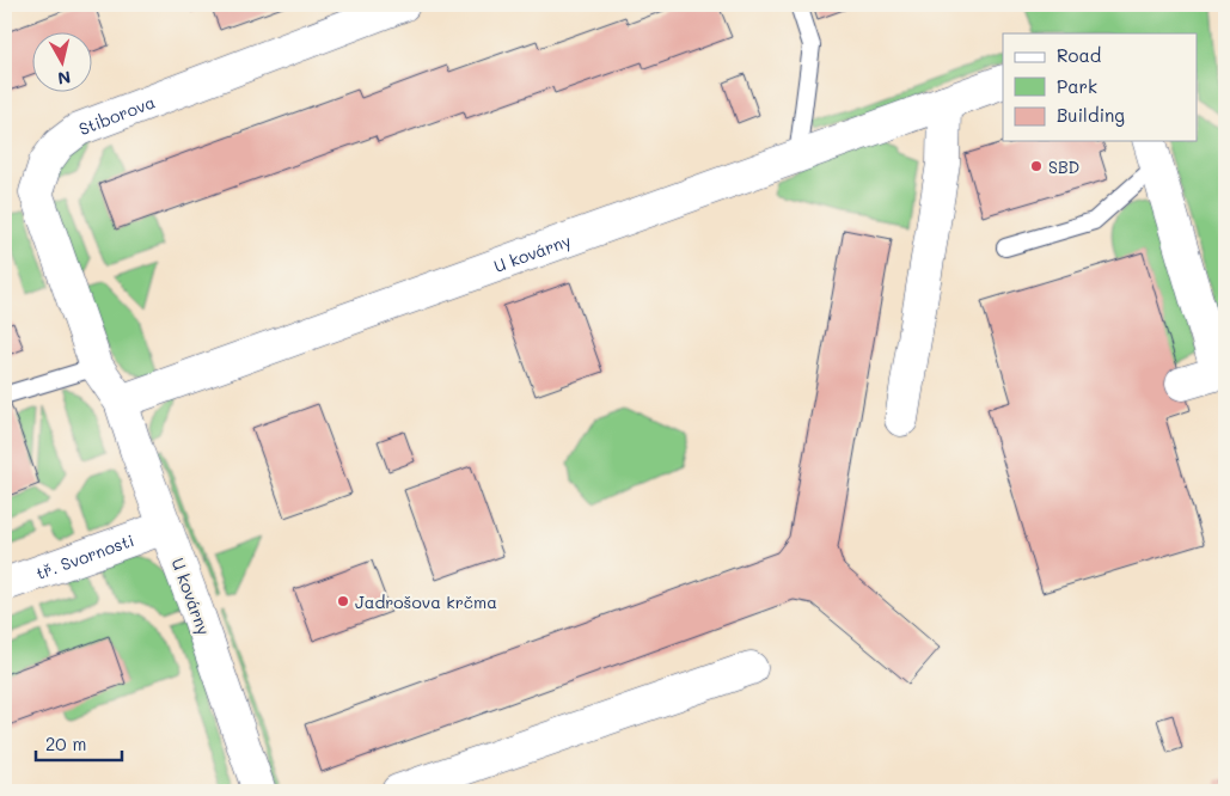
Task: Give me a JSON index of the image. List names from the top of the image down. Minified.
{"streets":{"street":["Stiborova","U kovárny","tř. Svornosti"]},"crossings":[["Stiborova","U kovárny"],["U kovárny","tř. Svornosti"]],"places":["SBD","Jadrošova krčma"],"legend":["Road","Park","Building"],"scale_bar":"20 m","north":"bottom"}
